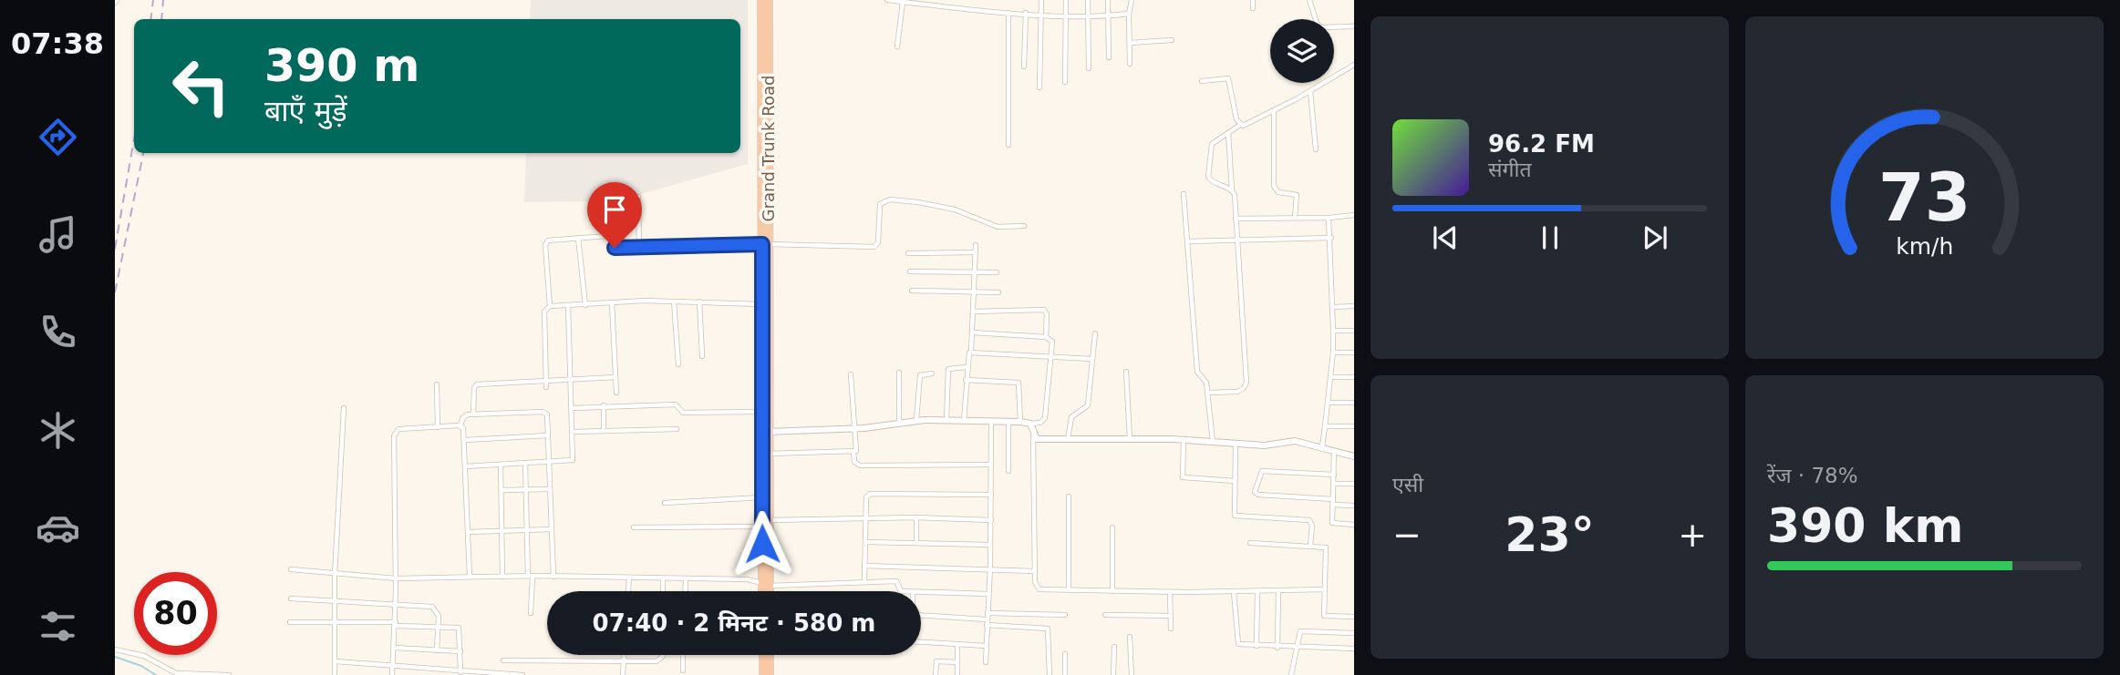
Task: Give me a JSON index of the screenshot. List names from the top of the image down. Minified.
{"streets":{"highway":["Grand Trunk Road"]},"page":{"tabs":"07:38","turn":["390 m","बाएँ मुड़ें"],"song":["96.2 FM","संगीत"],"tile":["एसी",["रेंज · 78%","390 km"]],"heat":["−","23°","+"],"limit":"80","trip":"07:40 · 2 मिनट · 580 m","gauge":["73","km/h"]}}
